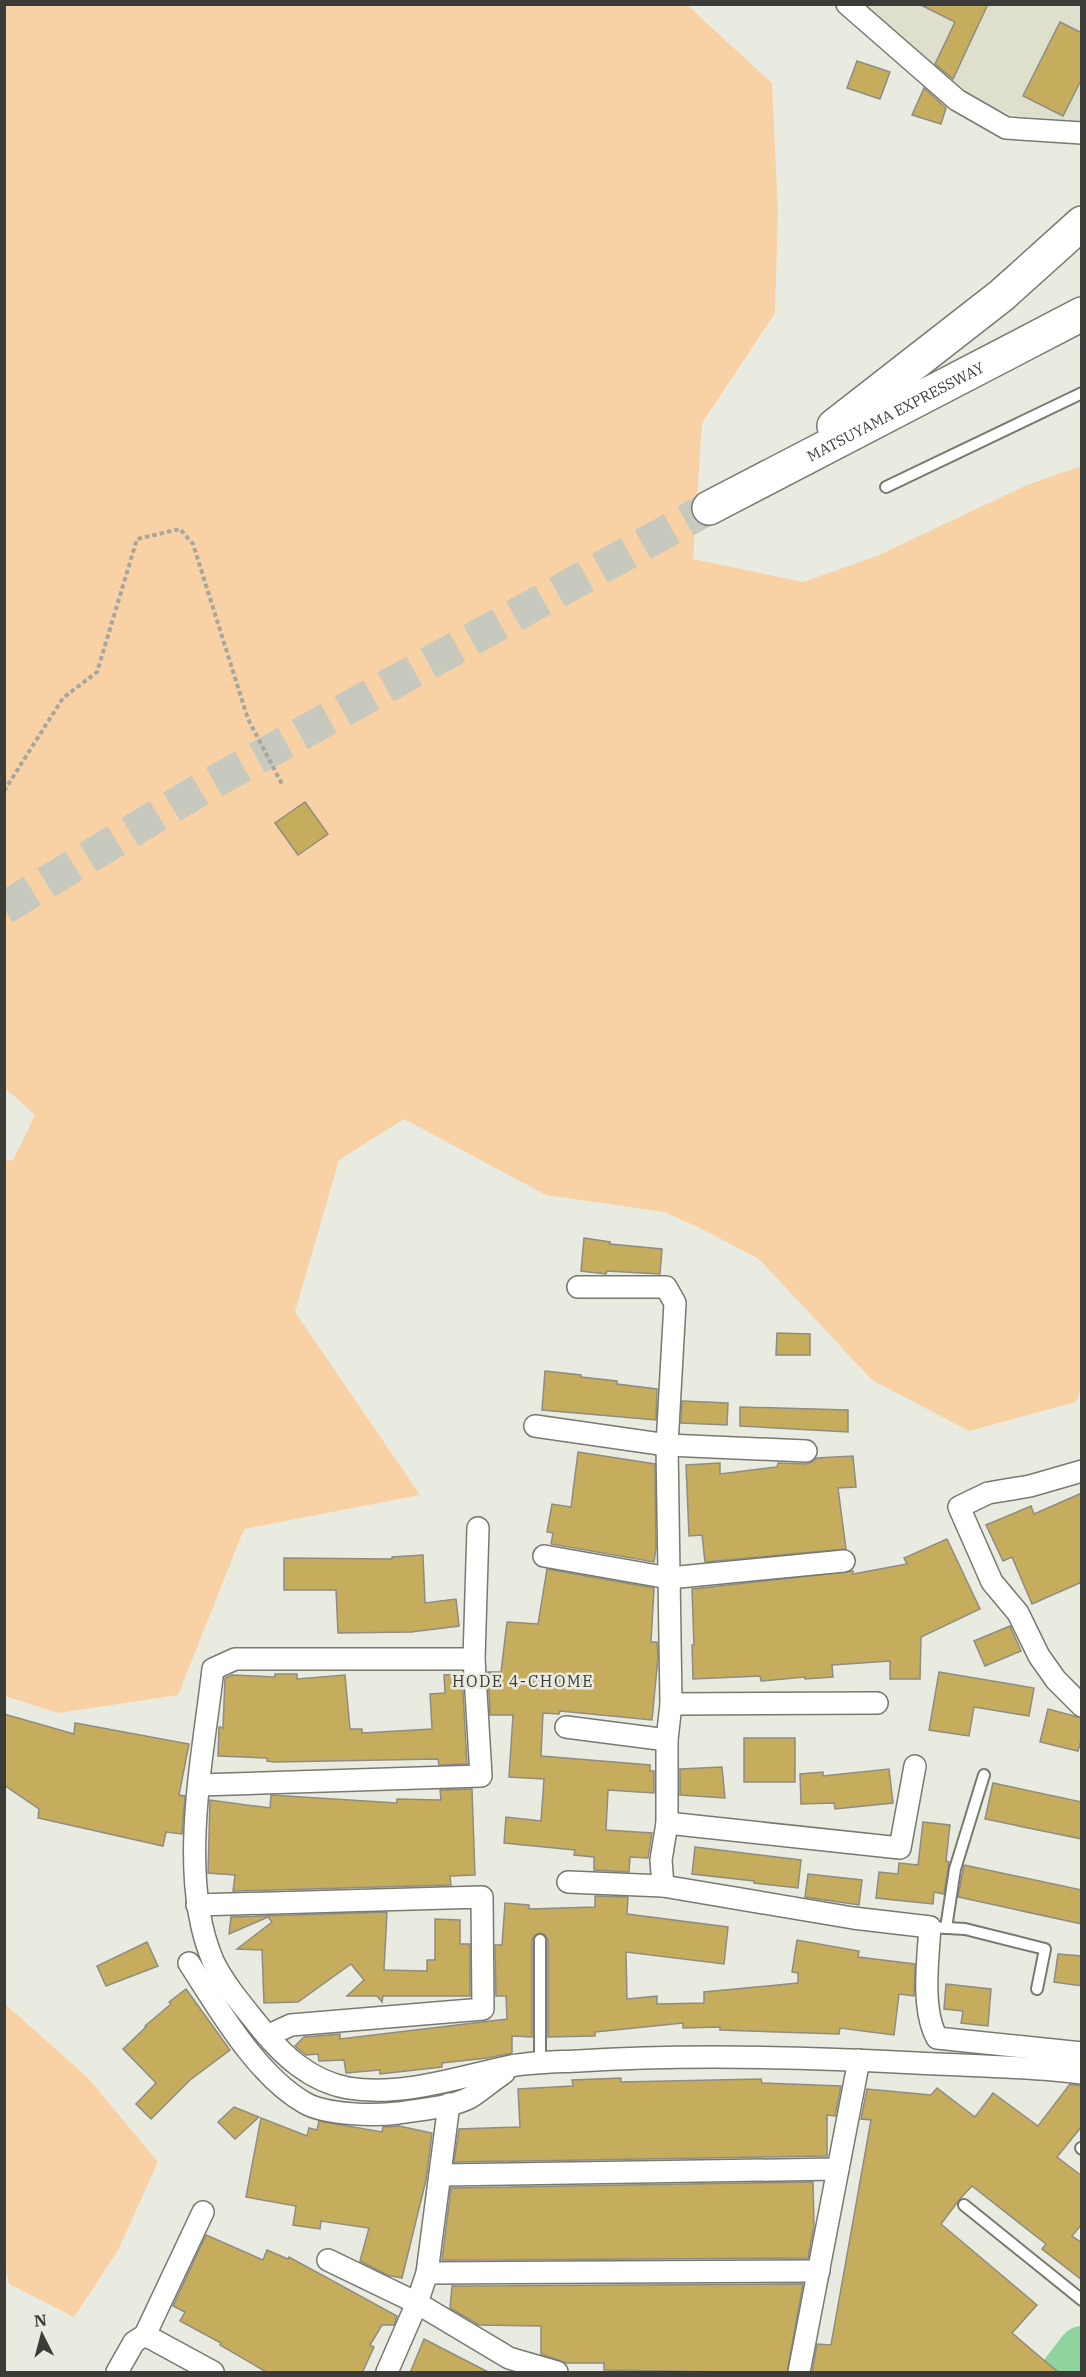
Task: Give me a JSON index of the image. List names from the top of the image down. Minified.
{"streets":{"highway":["MATSUYAMA EXPRESSWAY"]},"districts":["HODE 4-CHOME"],"north":"top"}
